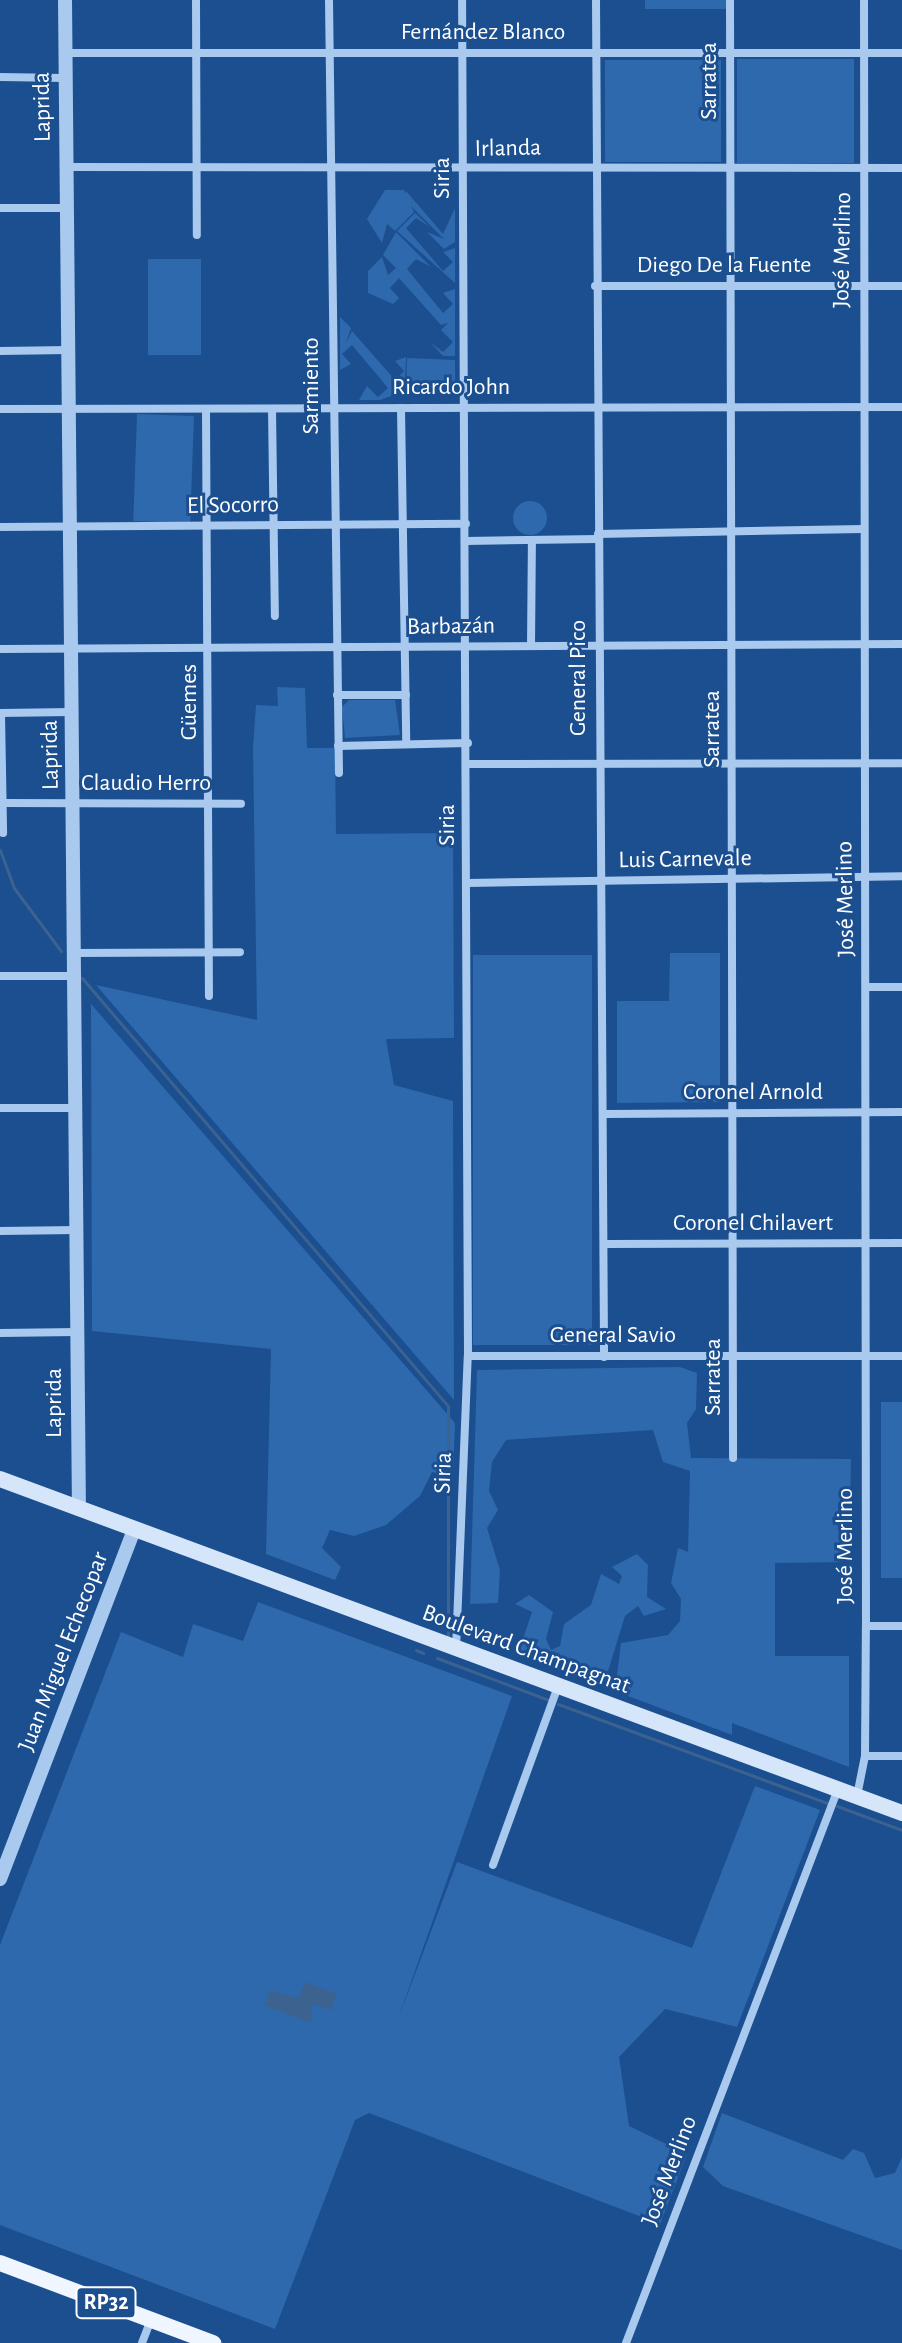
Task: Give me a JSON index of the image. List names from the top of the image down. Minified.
{"streets":{"main road":["Boulevard Champagnat","RP32"],"street":["Fernández Blanco","Sarratea","Laprida","Irlanda","Siria","José Merlino","Diego De la Fuente","Sarmiento","Ricardo John","El Socorro","Barbazán","General Pico","Güemes","Claudio Herro","Luis Carnevale","Coronel Arnold","Coronel Chilavert","General Savio","Juan Miguel Echecopar"]},"crossings":[["Fernández Blanco","Sarratea"],["Fernández Blanco","Laprida"],["Fernández Blanco","Siria"],["Fernández Blanco","José Merlino"],["Fernández Blanco","Sarmiento"],["Fernández Blanco","General Pico"],["Sarratea","Irlanda"],["Sarratea","Diego De la Fuente"],["Sarratea","Ricardo John"],["Sarratea","Barbazán"],["Sarratea","Luis Carnevale"],["Sarratea","Coronel Arnold"],["Sarratea","Coronel Chilavert"],["Sarratea","General Savio"],["Laprida","Irlanda"],["Laprida","Ricardo John"],["Laprida","El Socorro"],["Laprida","Barbazán"],["Laprida","Claudio Herro"],["Laprida","Boulevard Champagnat"],["Irlanda","Siria"],["Irlanda","José Merlino"],["Irlanda","Sarmiento"],["Irlanda","General Pico"],["Siria","Ricardo John"],["Siria","El Socorro"],["Siria","Barbazán"],["Siria","Luis Carnevale"],["Siria","General Savio"],["Siria","Boulevard Champagnat"],["José Merlino","Diego De la Fuente"],["José Merlino","Ricardo John"],["José Merlino","Barbazán"],["José Merlino","Luis Carnevale"],["José Merlino","Coronel Arnold"],["José Merlino","Coronel Chilavert"],["José Merlino","General Savio"],["José Merlino","Boulevard Champagnat"],["Diego De la Fuente","General Pico"],["Sarmiento","Ricardo John"],["Sarmiento","El Socorro"],["Sarmiento","Barbazán"],["Ricardo John","General Pico"],["Ricardo John","Güemes"],["El Socorro","Güemes"],["Barbazán","General Pico"],["Barbazán","Güemes"],["General Pico","Luis Carnevale"],["General Pico","Coronel Arnold"],["General Pico","Coronel Chilavert"],["General Pico","General Savio"],["Güemes","Claudio Herro"],["Boulevard Champagnat","Juan Miguel Echecopar"]]}
